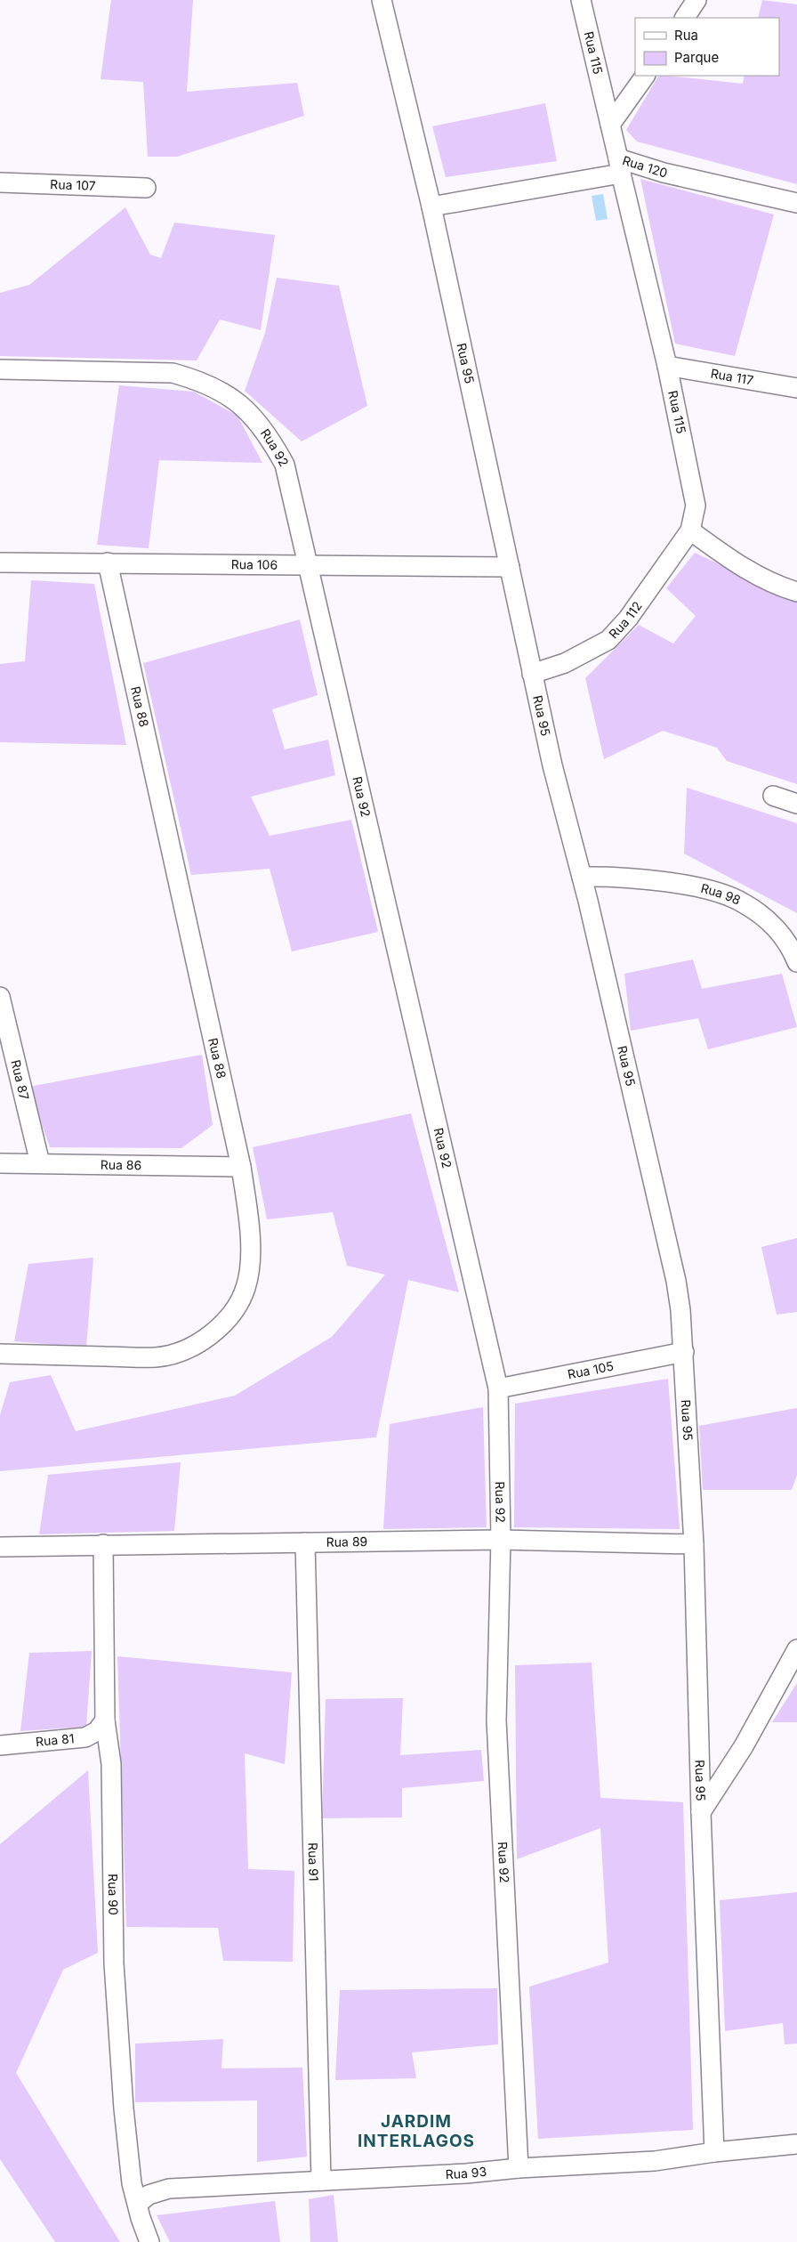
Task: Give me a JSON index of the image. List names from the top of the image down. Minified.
{"streets":{"street":["Rua 115","Rua 120","Rua 107","Rua 95","Rua 117","Rua 92","Rua 106","Rua 112","Rua 88","Rua 98","Rua 87","Rua 86","Rua 105","Rua 89","Rua 81","Rua 91","Rua 90","Rua 93"]},"crossings":[["Rua 115","Rua 120"],["Rua 115","Rua 117"],["Rua 115","Rua 112"],["Rua 120","Rua 95"],["Rua 95","Rua 106"],["Rua 95","Rua 112"],["Rua 95","Rua 98"],["Rua 95","Rua 105"],["Rua 95","Rua 89"],["Rua 95","Rua 93"],["Rua 92","Rua 106"],["Rua 92","Rua 105"],["Rua 92","Rua 89"],["Rua 92","Rua 93"],["Rua 106","Rua 88"],["Rua 88","Rua 86"],["Rua 87","Rua 86"],["Rua 89","Rua 91"],["Rua 89","Rua 90"],["Rua 81","Rua 90"],["Rua 91","Rua 93"],["Rua 90","Rua 93"]],"districts":["JARDIM INTERLAGOS"],"legend":["Rua","Parque"]}
